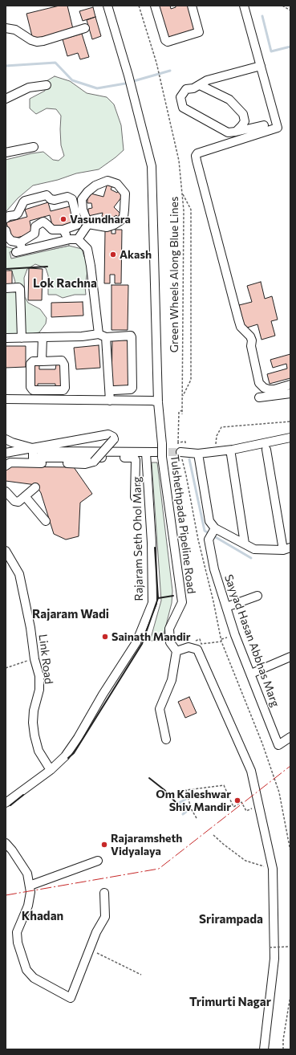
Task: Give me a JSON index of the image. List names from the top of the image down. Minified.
{"streets":{"street":["Tulshethpada Pipeline Road","Rajaram Seth Ohol Marg","Sayyad Hasan Abbhas Marg","Link Road"],"path":["Green Wheels Along Blue Lines"]},"crossings":[["Rajaram Seth Ohol Marg","Link Road"]],"districts":["Lok Rachna","Rajaram Wadi","Khadan","Srirampada","Trimurti Nagar"],"places":["Vasundhara","Akash","Sainath Mandir","Om Kaleshwar Shiv Mandir","Rajaramsheth Vidyalaya"]}
